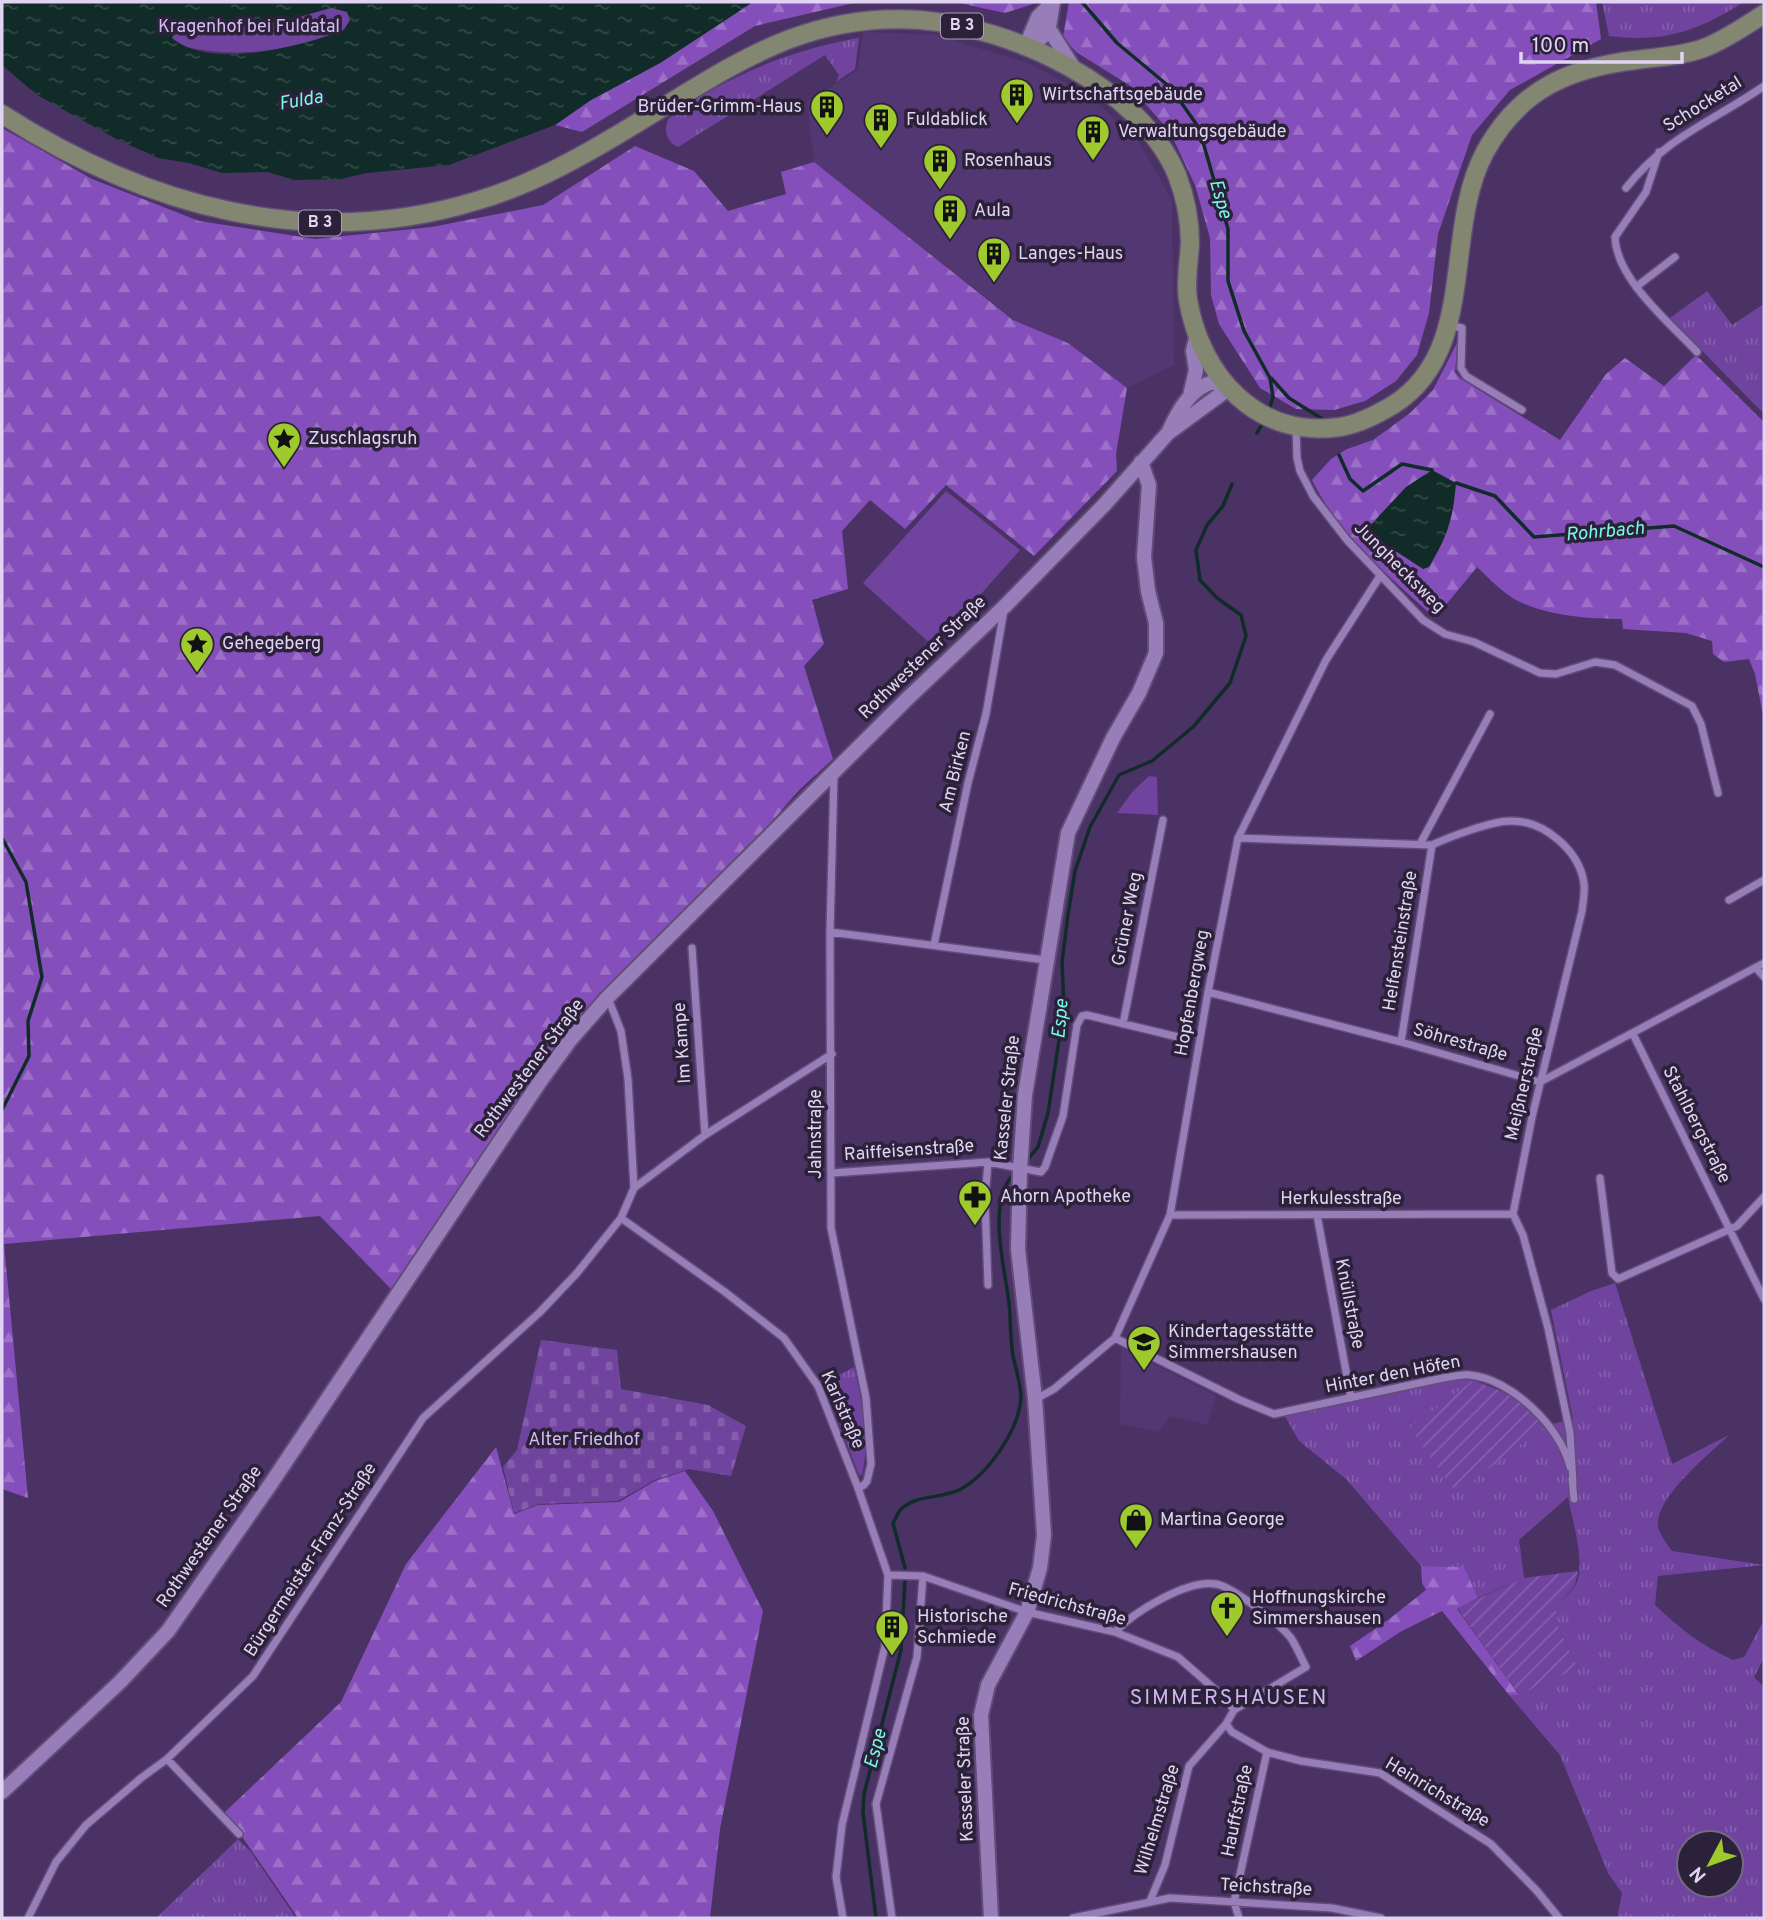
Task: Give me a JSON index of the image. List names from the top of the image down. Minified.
{"streets":{"main road":["B 3","Rothwestener Straße","Kasseler Straße"],"street":["Schocketal","Junghecksweg","Am Birken","Grüner Weg","Helfensteinstraße","Hopfenbergweg","Im Kampe","Söhrestraße","Meißnerstraße","Stahlbergstraße","Jahnstraße","Raiffeisenstraße","Herkulesstraße","Knüllstraße","Hinter den Höfen","Karlstraße","Bürgermeister-Franz-Straße","Friedrichstraße","Heinrichstraße","Hauffstraße","Wilhelmstraße","Teichstraße"]},"crossings":[["B 3","Junghecksweg"],["B 3","Rothwestener Straße"],["Junghecksweg","Hopfenbergweg"],["Rothwestener Straße","Am Birken"],["Rothwestener Straße","Kasseler Straße"],["Rothwestener Straße","Jahnstraße"],["Helfensteinstraße","Söhrestraße"],["Helfensteinstraße","Meißnerstraße"],["Hopfenbergweg","Söhrestraße"],["Hopfenbergweg","Meißnerstraße"],["Hopfenbergweg","Kasseler Straße"],["Hopfenbergweg","Herkulesstraße"],["Hopfenbergweg","Hinter den Höfen"],["Söhrestraße","Meißnerstraße"],["Meißnerstraße","Herkulesstraße"],["Kasseler Straße","Raiffeisenstraße"],["Kasseler Straße","Friedrichstraße"],["Jahnstraße","Raiffeisenstraße"],["Jahnstraße","Karlstraße"],["Herkulesstraße","Knüllstraße"],["Knüllstraße","Hinter den Höfen"],["Karlstraße","Bürgermeister-Franz-Straße"],["Karlstraße","Friedrichstraße"],["Heinrichstraße","Hauffstraße"],["Hauffstraße","Teichstraße"],["Wilhelmstraße","Teichstraße"]],"districts":["SIMMERSHAUSEN"],"water":["Fulda","Espe","Rohrbach"],"parks":["Kragenhof bei Fuldatal","Alter Friedhof"],"places":{"building":["Wirtschaftsgebäude","Brüder-Grimm-Haus","Fuldablick","Verwaltungsgebäude","Rosenhaus","Aula","Langes-Haus","Historische Schmiede"],"place":["Zuschlagsruh","Gehegeberg"],"pharmacy":["Ahorn Apotheke"],"school or university":["Kindertagesstätte Simmershausen"],"shop":["Martina George"],"church":["Hoffnungskirche Simmershausen"]},"scale_bar":"100 m","north":"bottom left"}
